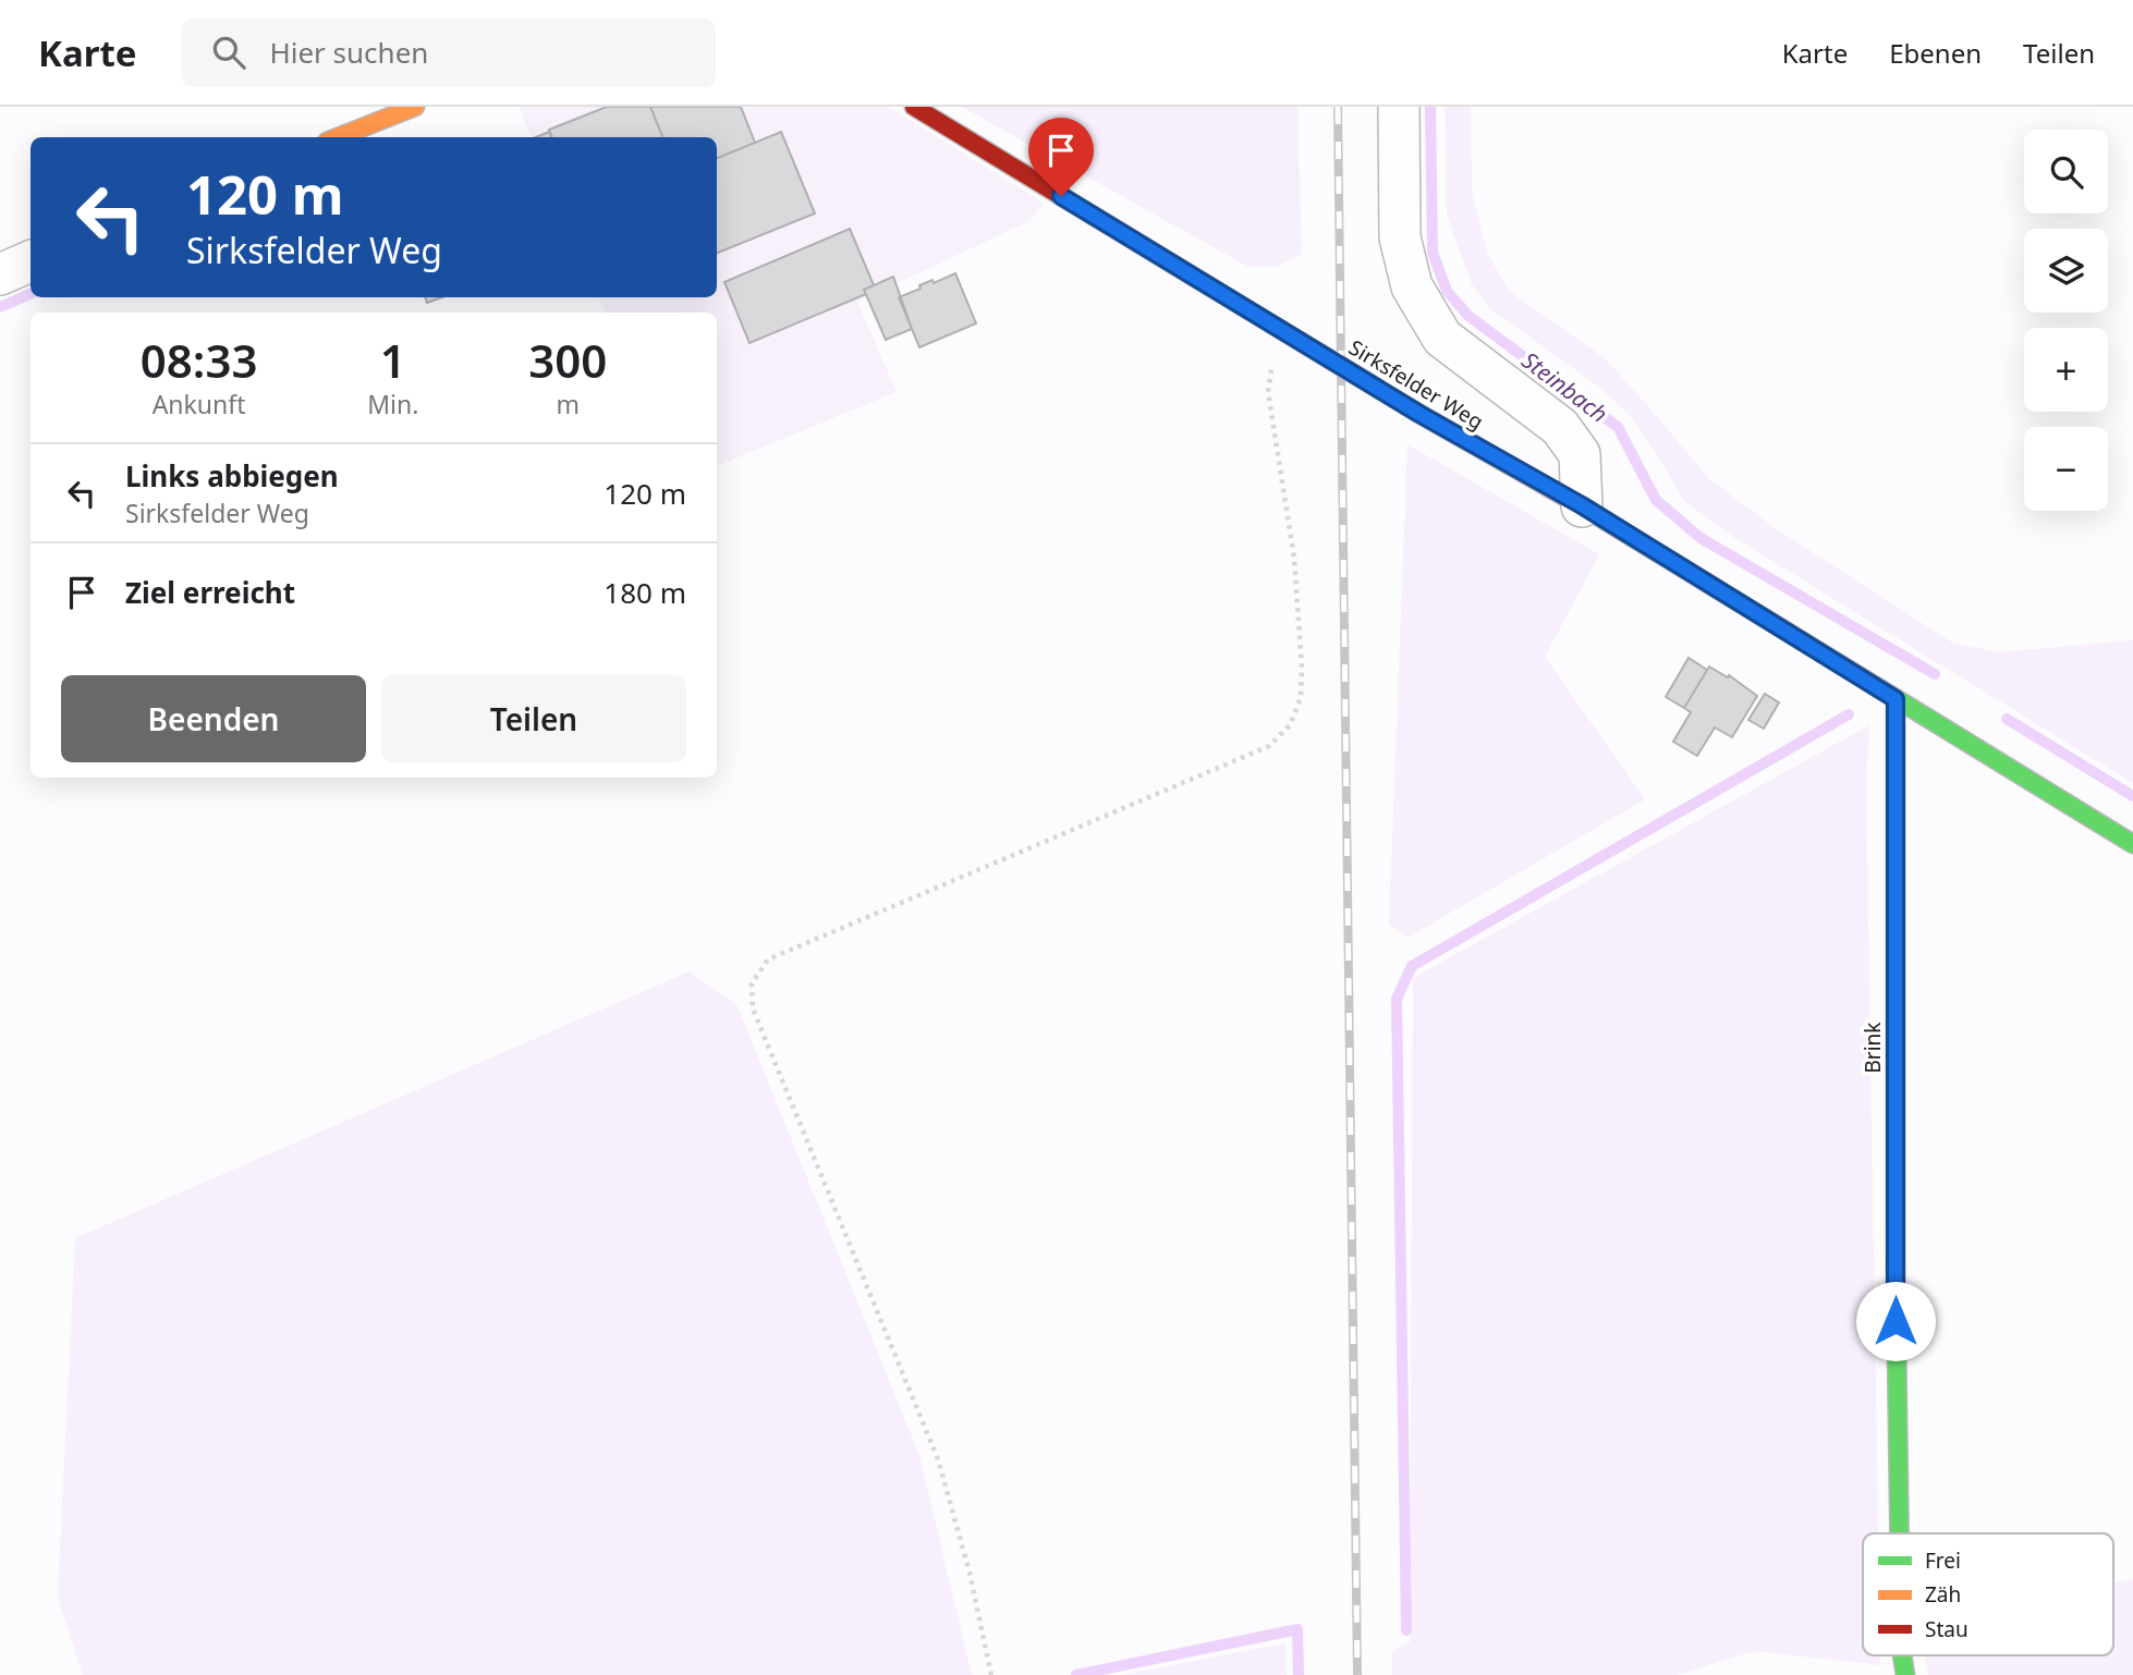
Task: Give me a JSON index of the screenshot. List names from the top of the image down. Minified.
{"streets":{"street":["Sirksfelder Weg","Brink"]},"crossings":[["Sirksfelder Weg","Brink"]],"water":["Steinbach"],"legend":["Frei","Zäh","Stau"],"page":{"header":"Karte","search":"Hier suchen","nav":["Karte","Ebenen","Teilen"],"map_buttons":["+","−"],"turn":["120 m","Sirksfelder Weg"],"eta":["08:33","Ankunft","1","Min.","300","m"],"list":[{"name":"Links abbiegen","note":"Sirksfelder Weg","value":"120 m"},{"name":"Ziel erreicht","value":"180 m"}],"buttons":["Beenden","Teilen"]}}
